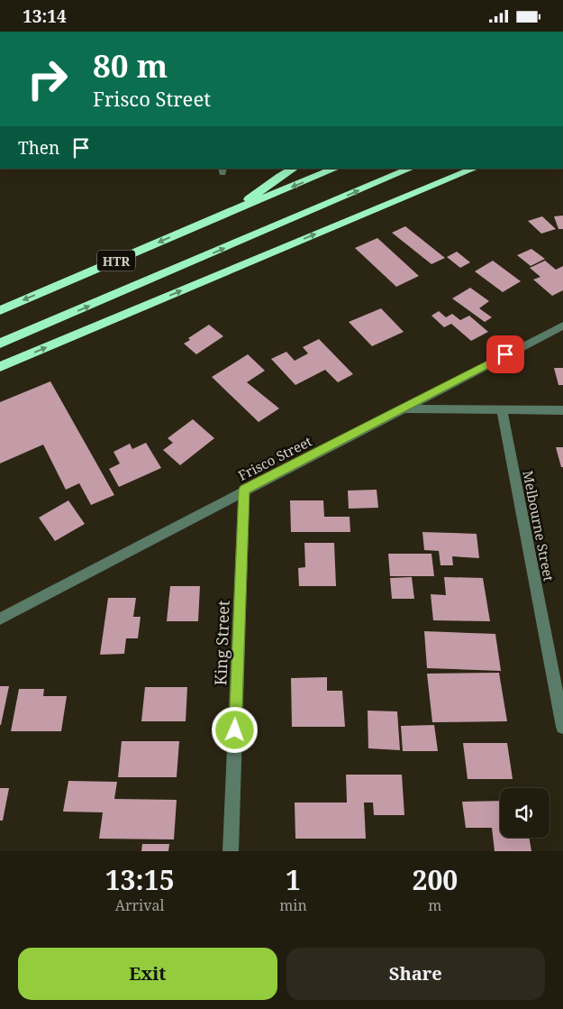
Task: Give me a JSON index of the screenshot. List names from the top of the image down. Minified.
{"streets":{"highway":["HTR"],"street":["Frisco Street","Melbourne Street","King Street"]},"crossings":[["Frisco Street","King Street"]],"page":{"status":"13:14","turn":["80 m","Frisco Street"],"then":"Then","eta":["13:15","Arrival","1","min","200","m"],"buttons":["Exit","Share"]}}
